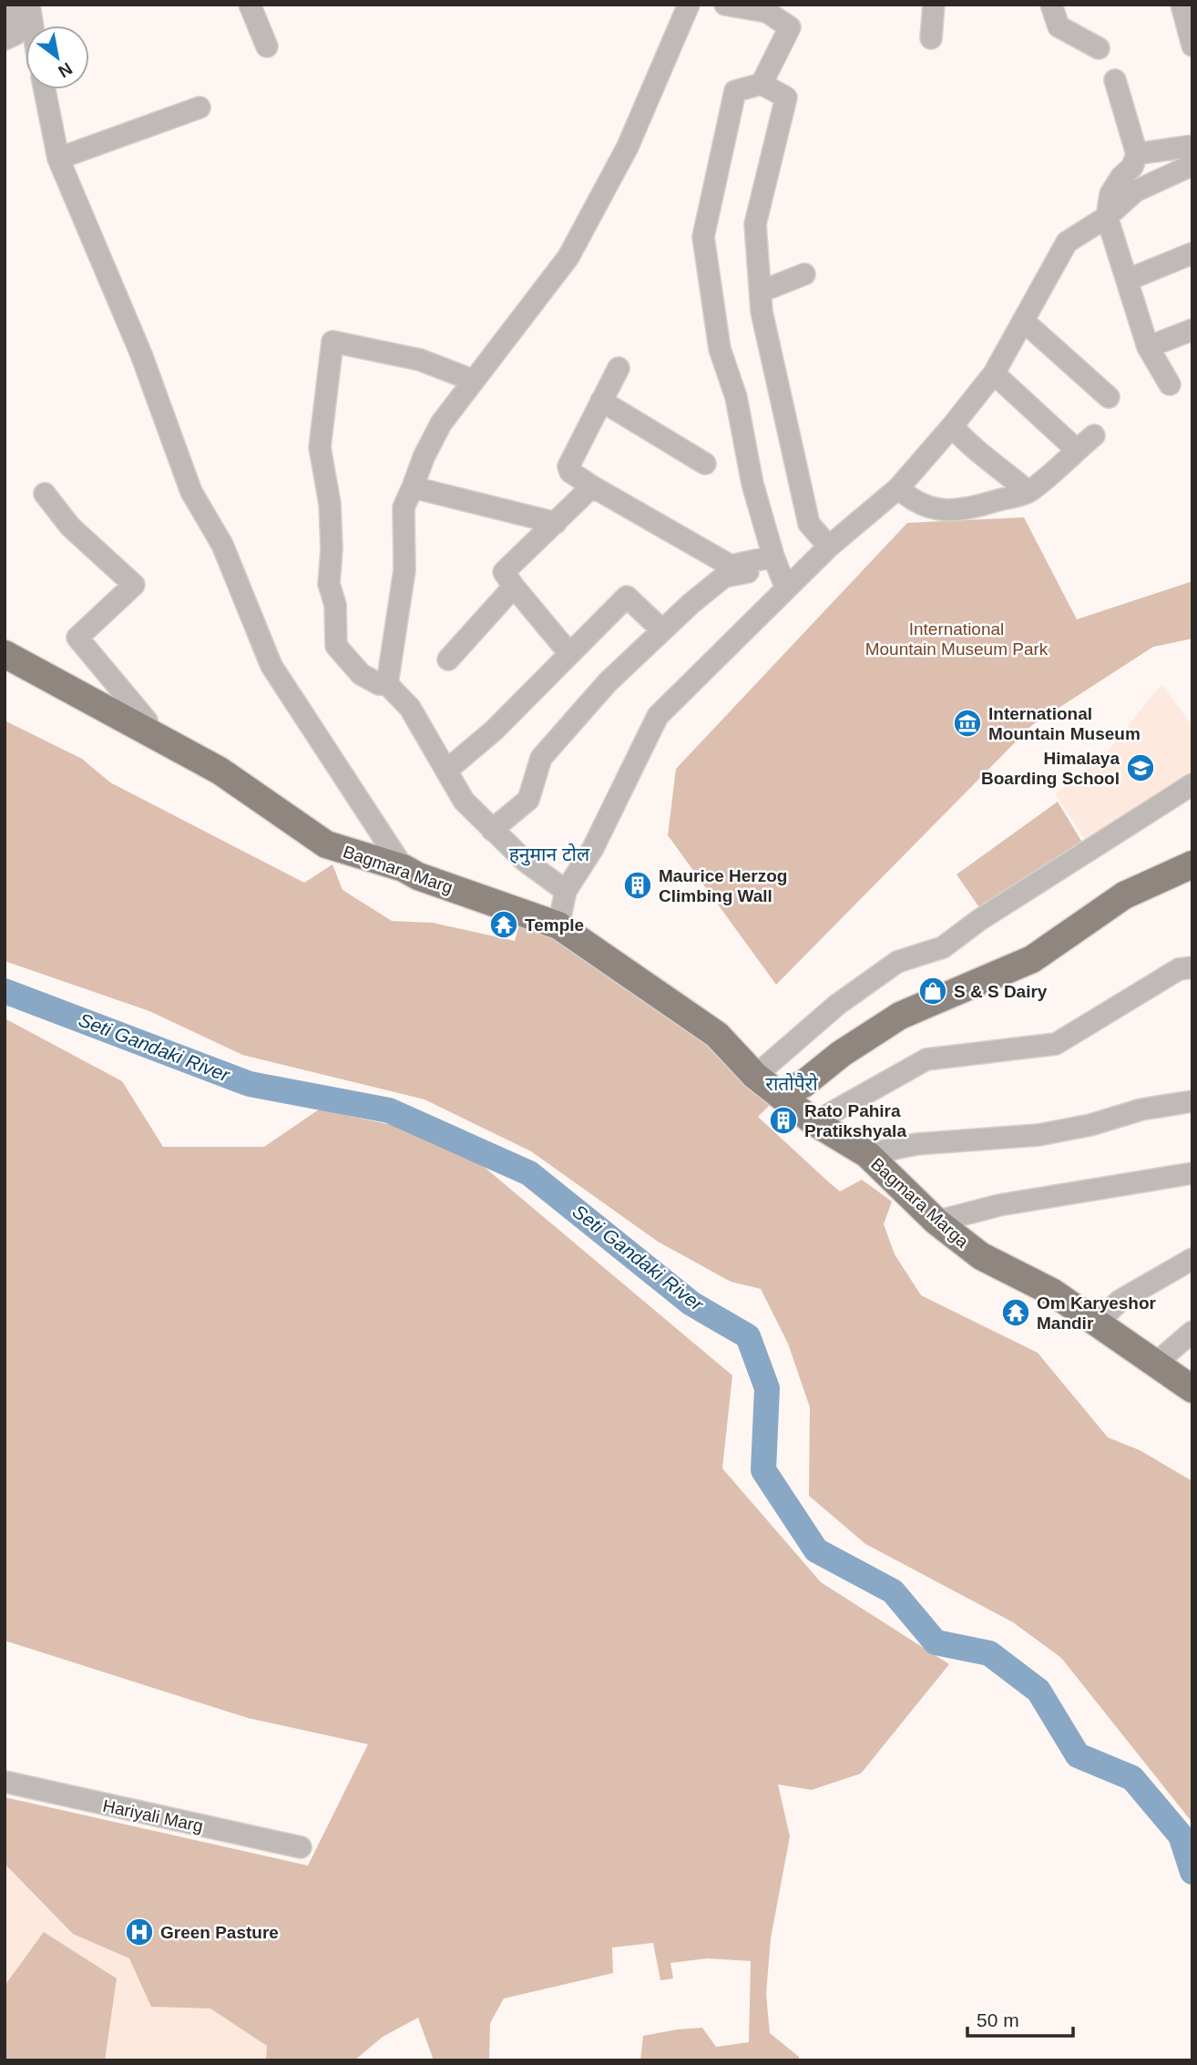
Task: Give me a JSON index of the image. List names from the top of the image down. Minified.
{"streets":{"main road":["Bagmara Marg","Bagmara Marga"],"street":["Hariyali Marg"]},"crossings":[["Bagmara Marg","Bagmara Marga"]],"districts":["हनुमान टोल","रातोपैरो"],"water":["Seti Gandaki River"],"parks":["International Mountain Museum Park"],"places":{"museum":["International Mountain Museum"],"school or university":["Himalaya Boarding School"],"building":["Maurice Herzog Climbing Wall","Rato Pahira Pratikshyala"],"temple":["Temple","Om Karyeshor Mandir"],"shop":["S & S Dairy"],"hospital":["Green Pasture"]},"scale_bar":"50 m","north":"bottom right"}
